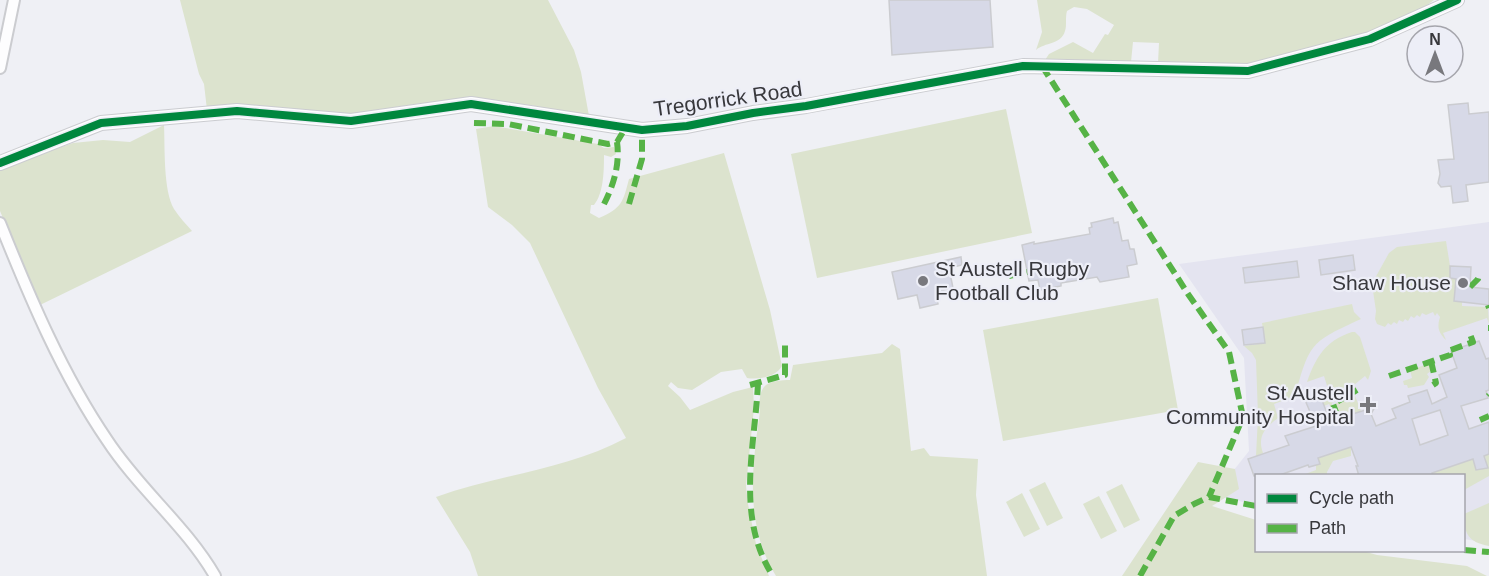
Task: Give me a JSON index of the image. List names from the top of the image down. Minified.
{"streets":{"street":["Tregorrick Road"]},"places":{"other":["St Austell Rugby Football Club","Shaw House"],"health":["St Austell Community Hospital"]},"legend":["Cycle path","Path"],"north":"top"}
